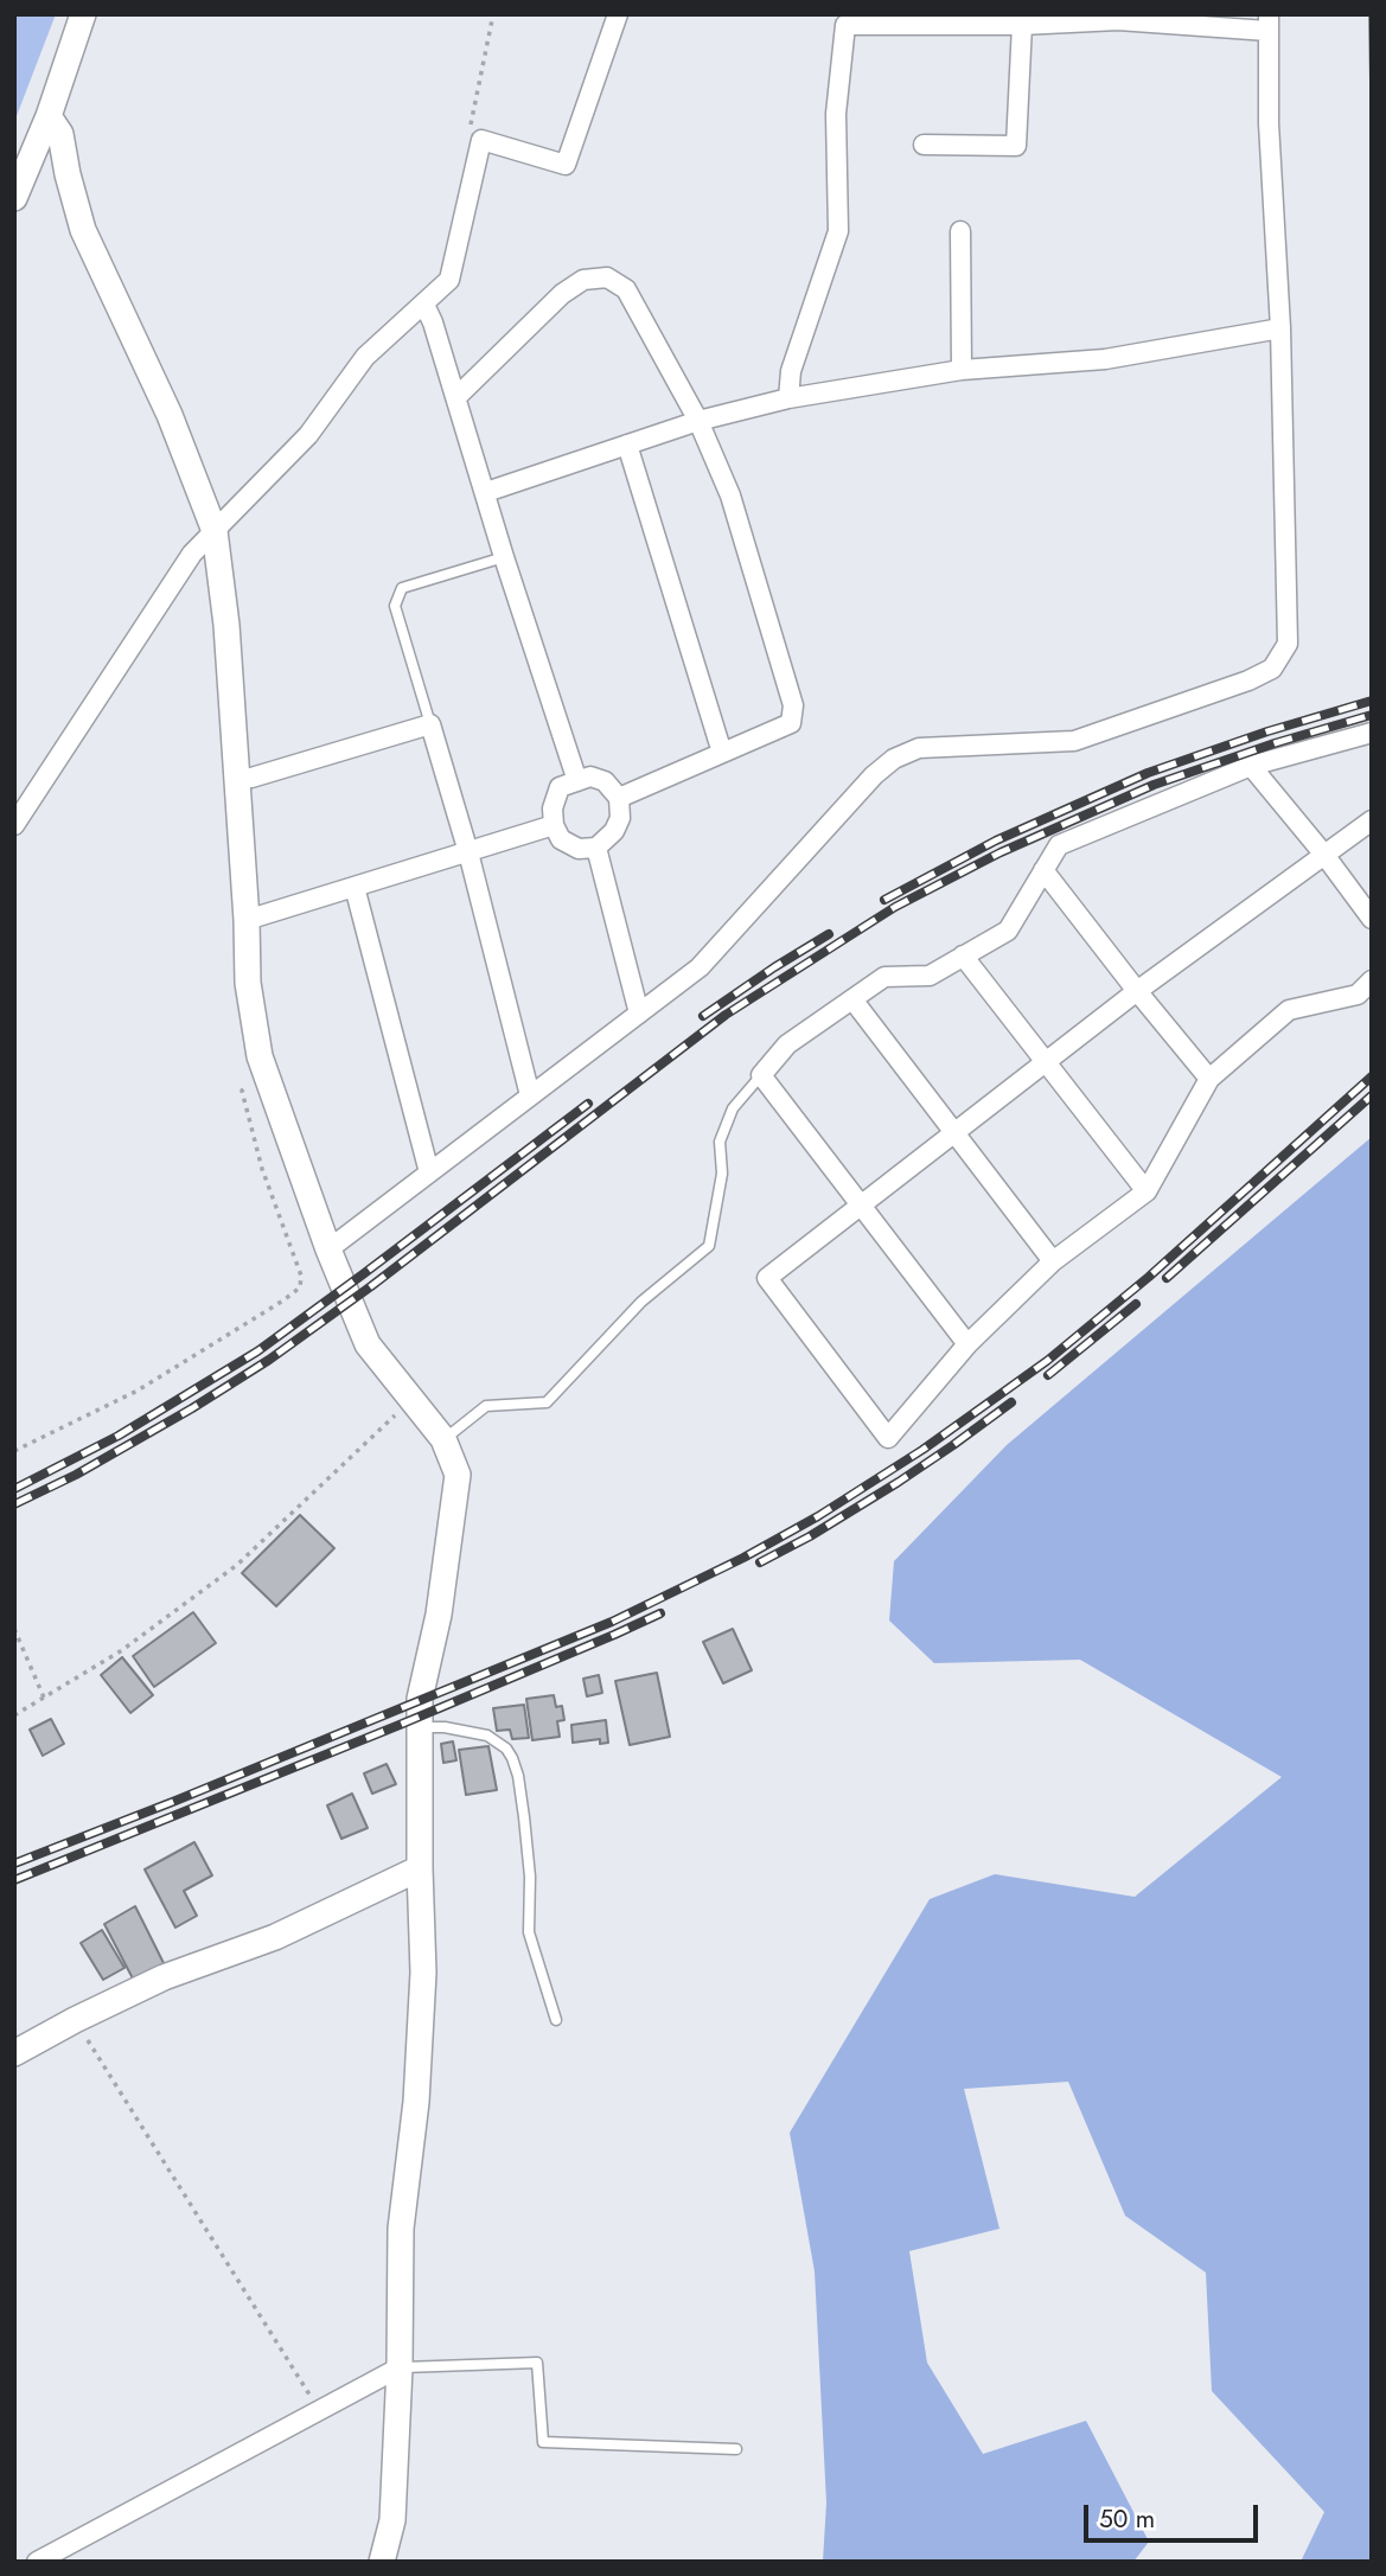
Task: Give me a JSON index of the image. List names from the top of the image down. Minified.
{"scale_bar":"50 m"}
